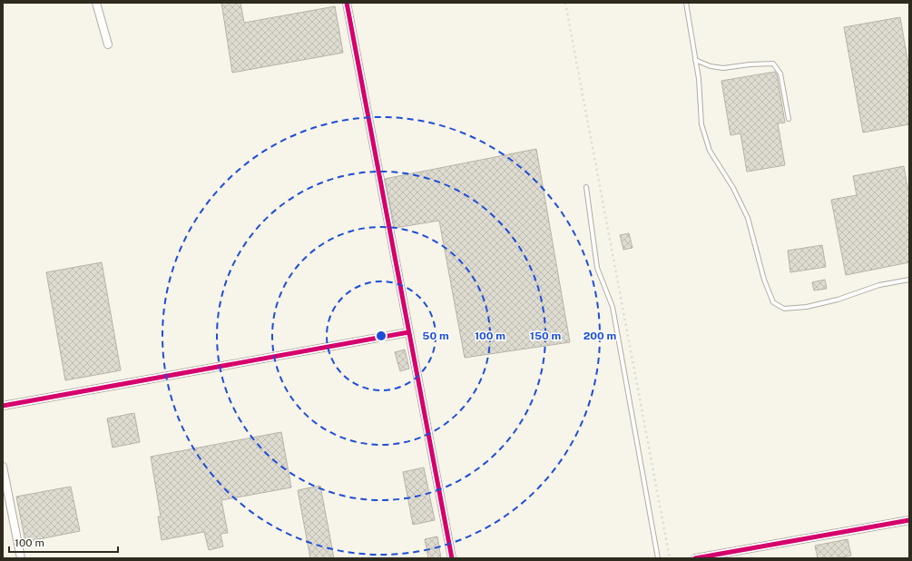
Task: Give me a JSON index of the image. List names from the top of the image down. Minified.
{"scale_bar":"100 m","rings":["50 m","100 m","150 m","200 m"]}
